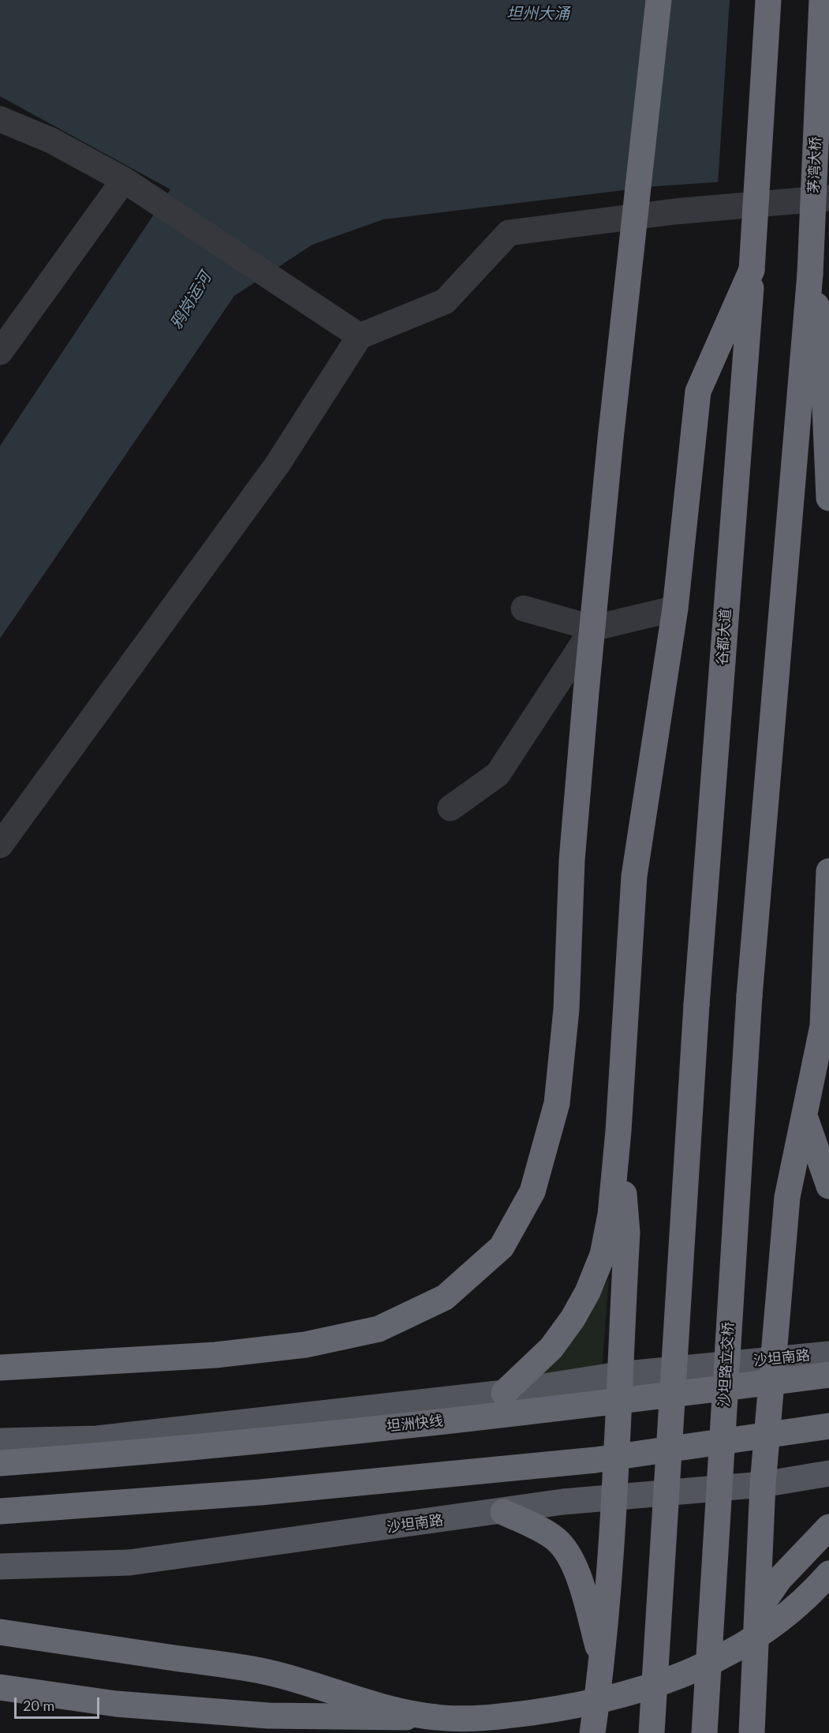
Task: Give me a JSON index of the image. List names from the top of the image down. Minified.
{"streets":{"highway":["茅湾大桥","谷都大道","沙坦路立交桥","坦洲快线"],"main road":["沙坦南路"]},"crossings":[["茅湾大桥","沙坦路立交桥"]],"water":["坦州大涌","鸦岗运河"],"scale_bar":"20 m"}
